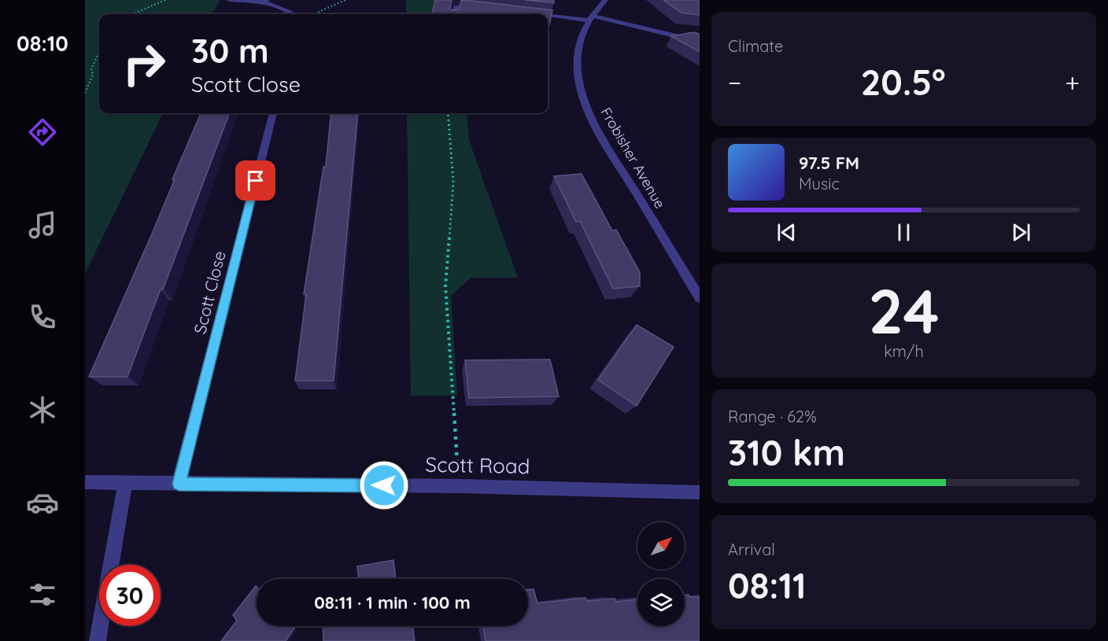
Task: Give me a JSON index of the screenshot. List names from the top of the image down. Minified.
{"streets":{"street":["Frobisher Avenue","Scott Close","Scott Road"]},"crossings":[["Scott Close","Scott Road"]],"north":"top right","page":{"tabs":"08:10","tile":["Climate",["24","km/h"],["Range · 62%","310 km"],["Arrival","08:11"]],"turn":["30 m","Scott Close"],"heat":["−","20.5°","+"],"song":["97.5 FM","Music"],"limit":"30","trip":"08:11 · 1 min · 100 m"}}
